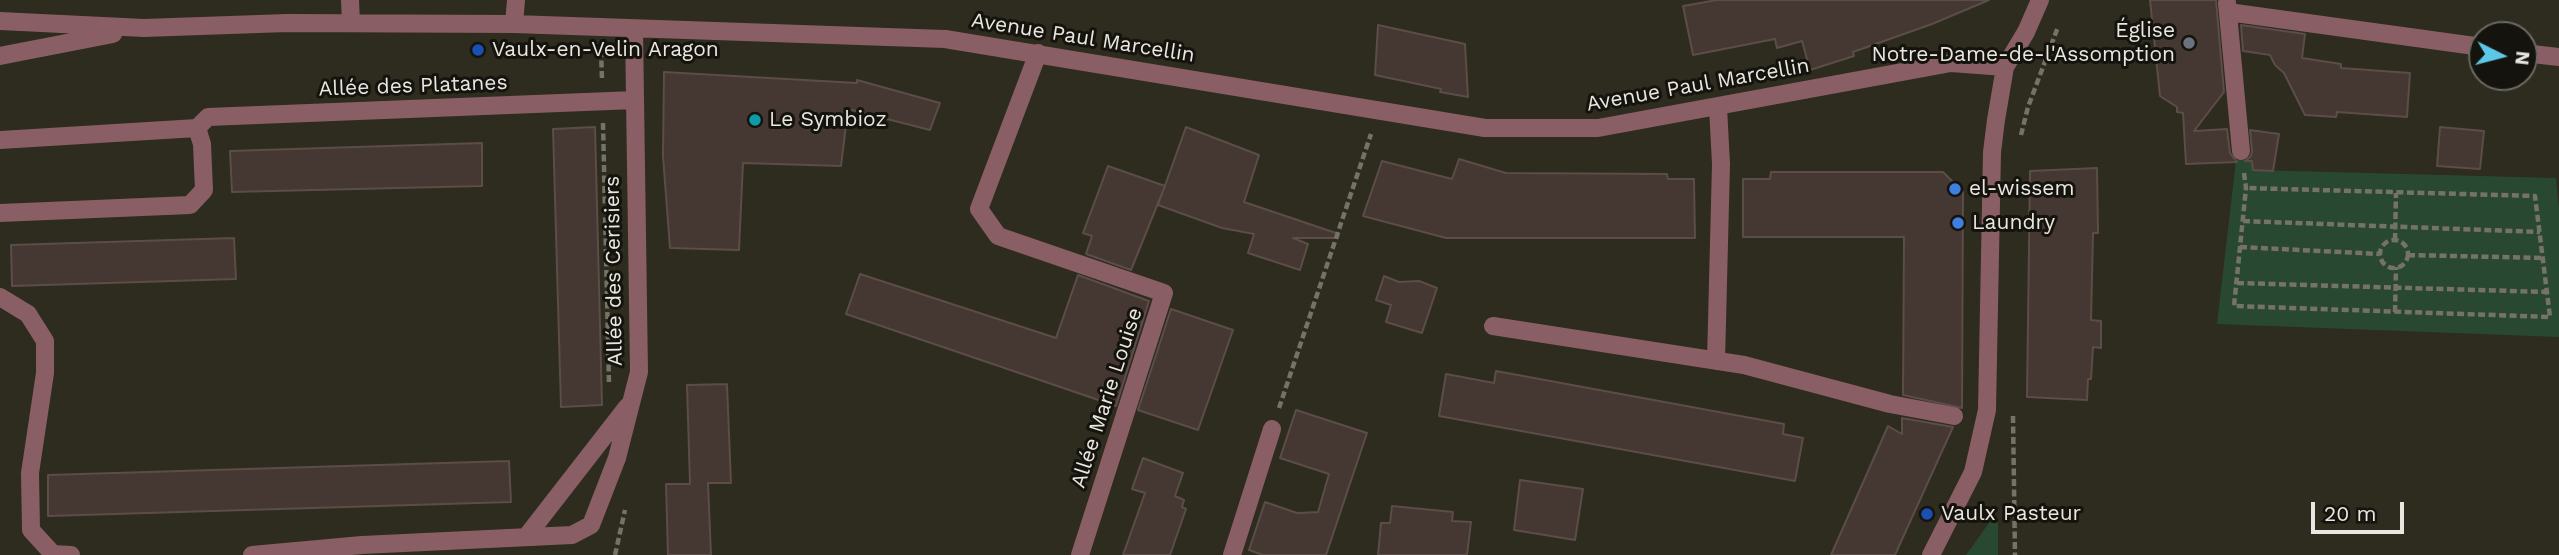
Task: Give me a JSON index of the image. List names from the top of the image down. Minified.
{"streets":{"street":["Avenue Paul Marcellin","Allée des Platanes","Allée des Cerisiers","Allée Marie Louise"]},"crossings":[["Avenue Paul Marcellin","Allée des Cerisiers"],["Avenue Paul Marcellin","Allée Marie Louise"],["Allée des Platanes","Allée des Cerisiers"]],"places":["Église Notre-Dame-de-l'Assomption","Vaulx-en-Velin Aragon","Le Symbioz","el-wissem","Laundry","Vaulx Pasteur"],"scale_bar":"20 m","north":"right"}
